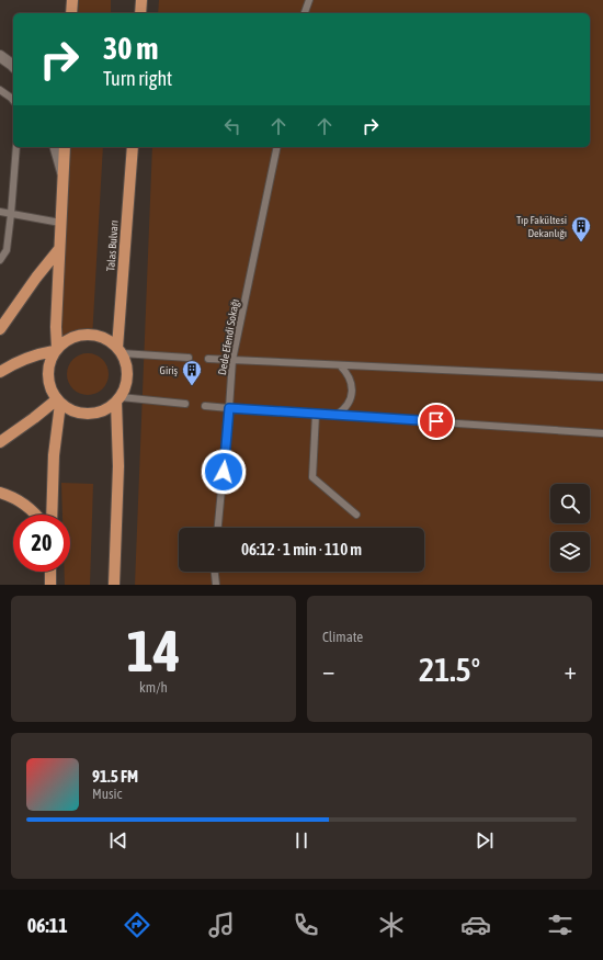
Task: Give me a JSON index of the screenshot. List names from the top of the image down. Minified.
{"streets":{"main road":["Talas Bulvarı"],"lane":["Dede Efendi Sokağı"]},"places":{"building":["Tıp Fakültesi Dekanlığı","Giriş"]},"page":{"turn":["30 m","Turn right"],"limit":"20","trip":"06:12 · 1 min · 110 m","tile":[["14","km/h"],"Climate"],"heat":["−","21.5°","+"],"song":["91.5 FM","Music"],"tabs":"06:11"}}
